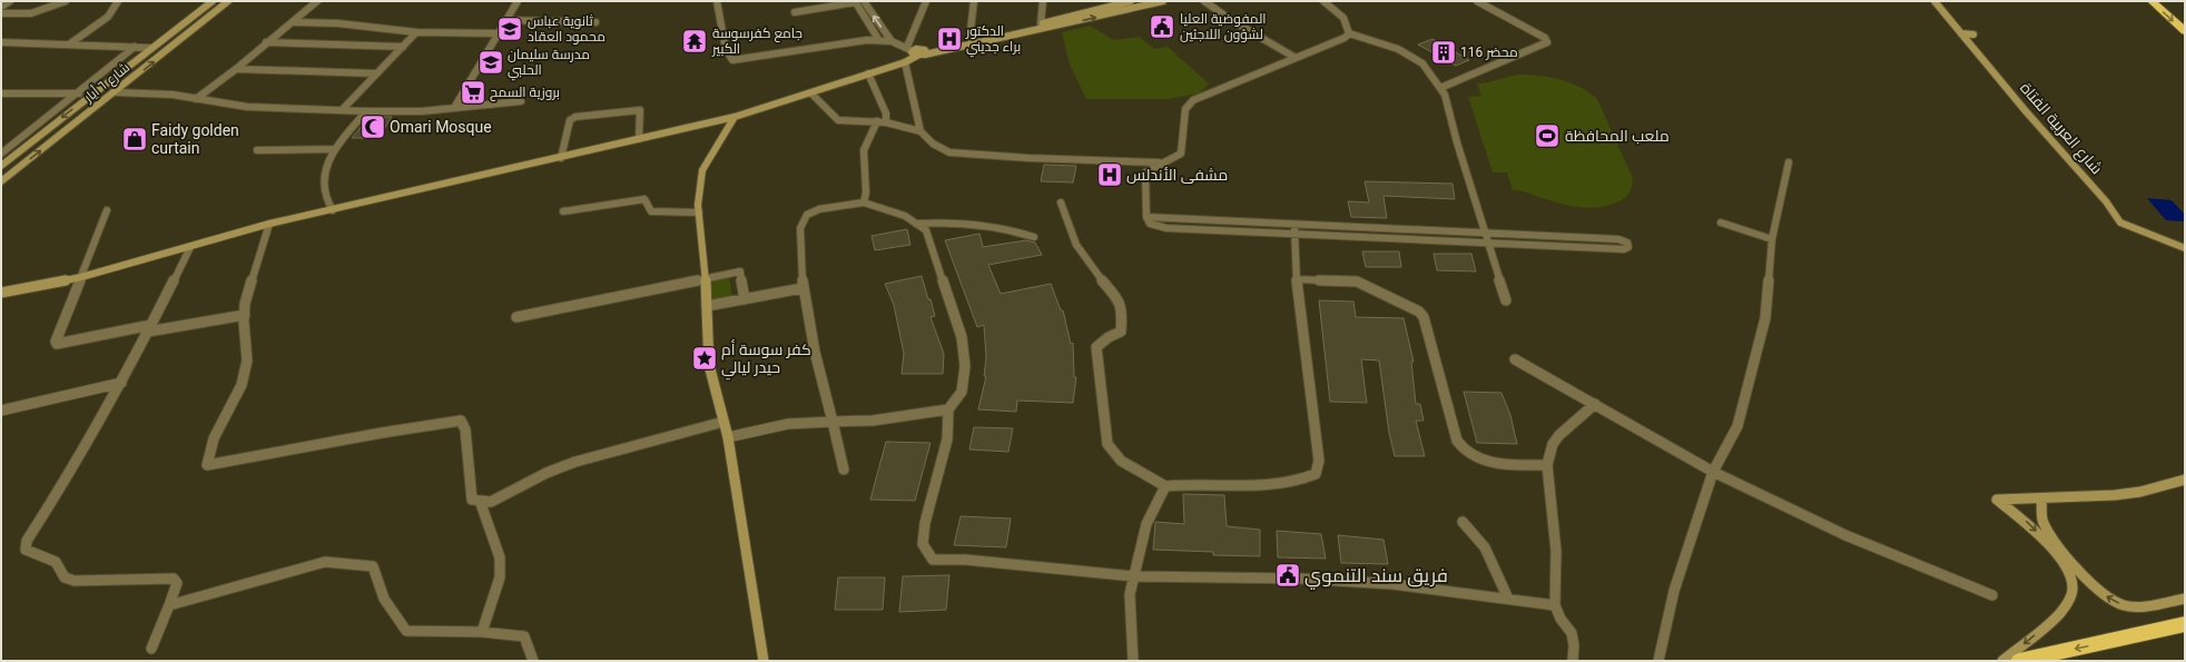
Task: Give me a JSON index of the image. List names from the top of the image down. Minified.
{"streets":{"street":["شارع ٦ أيار","شارع العربية الفتاة"]},"places":{"public building":["المفوضية العليا لشؤون اللاجئين","فريق سند التنموي"],"school or university":["ثانوية عباس محمود العقاد","مدرسة سليمان الحلبي"],"hospital":["الدكتور براء جديني","مشفى الأندلس"],"temple":["جامع كفرسوسة الكبير"],"building":["محضر 116"],"supermarket":["بروزية السمح"],"mosque":["Omari Mosque"],"sports":["ملعب المحافظة"],"shop":["Faidy golden curtain"],"place":["كفر سوسة أم حيدر ليالي"]}}
